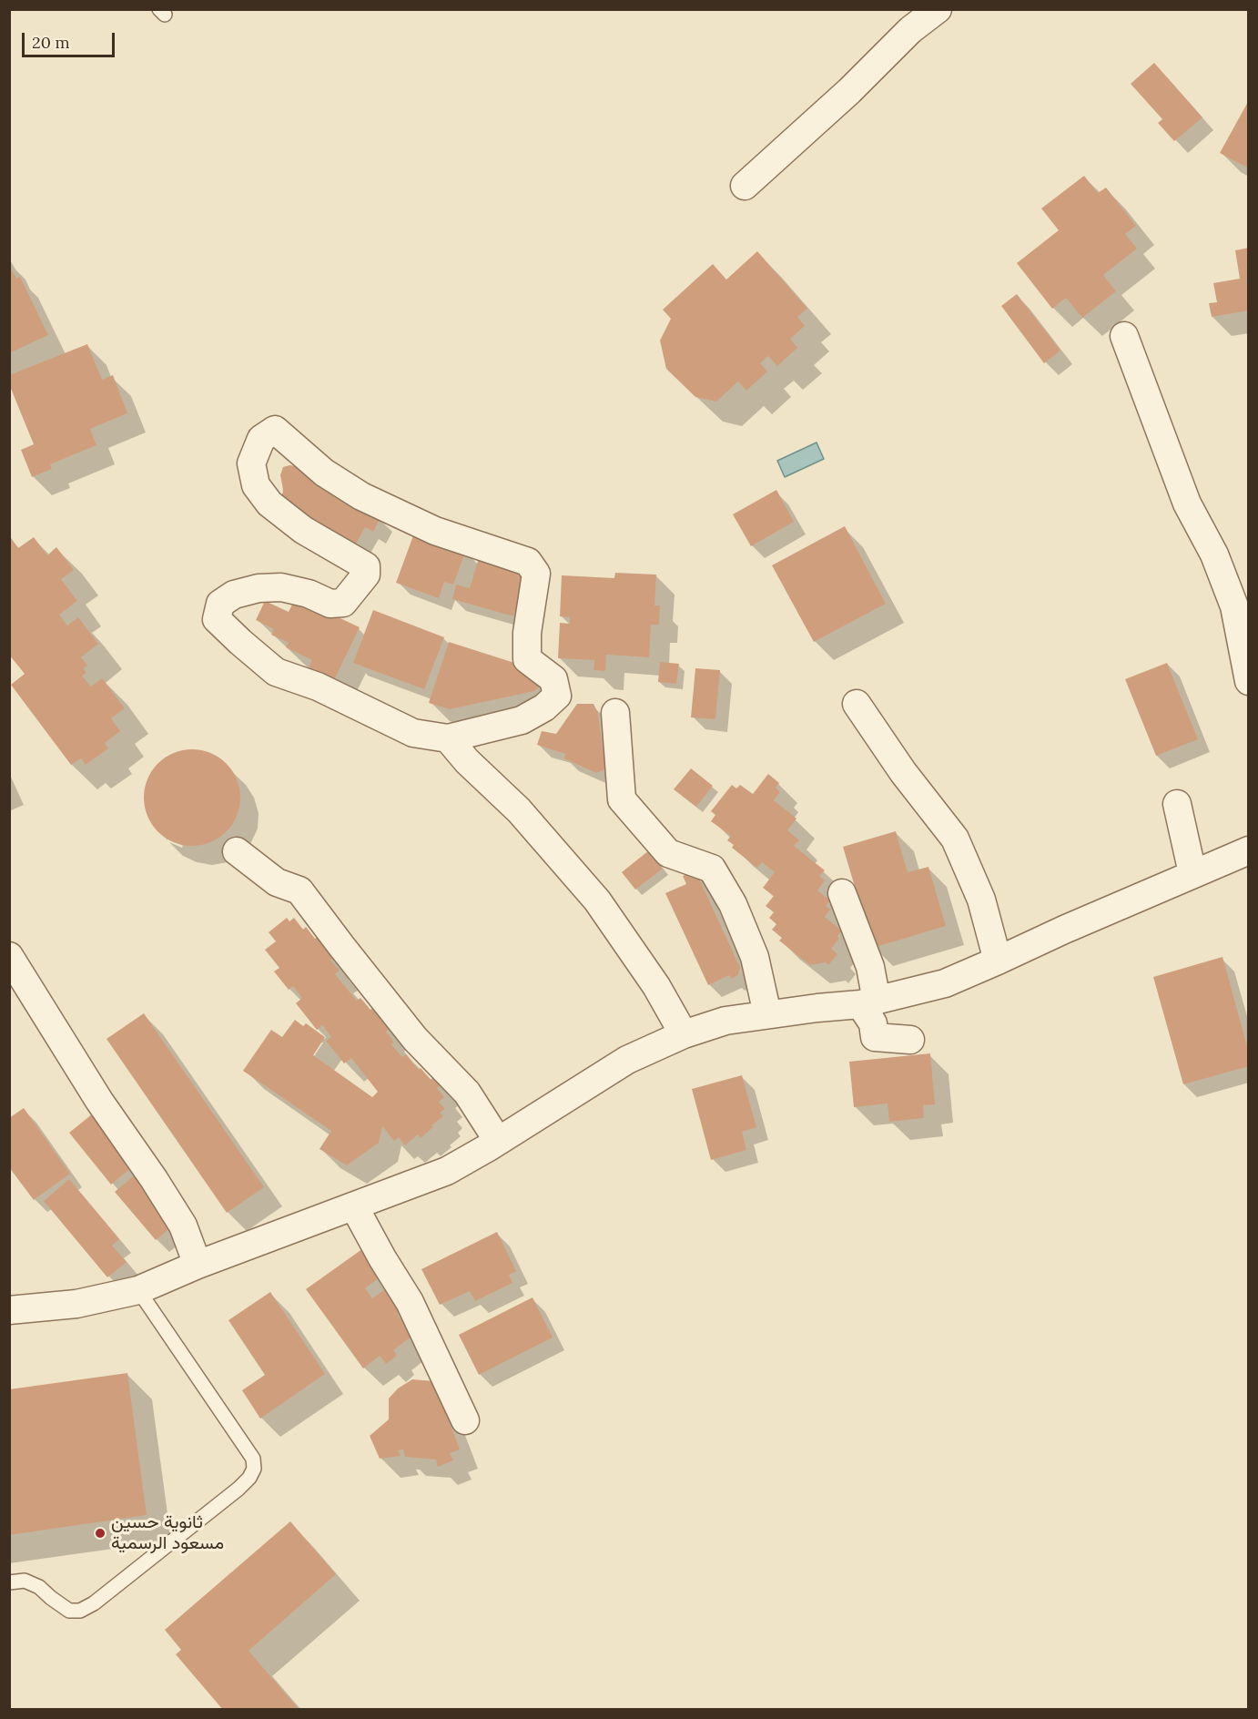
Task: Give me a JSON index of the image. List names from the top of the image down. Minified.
{"places":["ثانوية حسين مسعود الرسمية"],"scale_bar":"20 m"}
